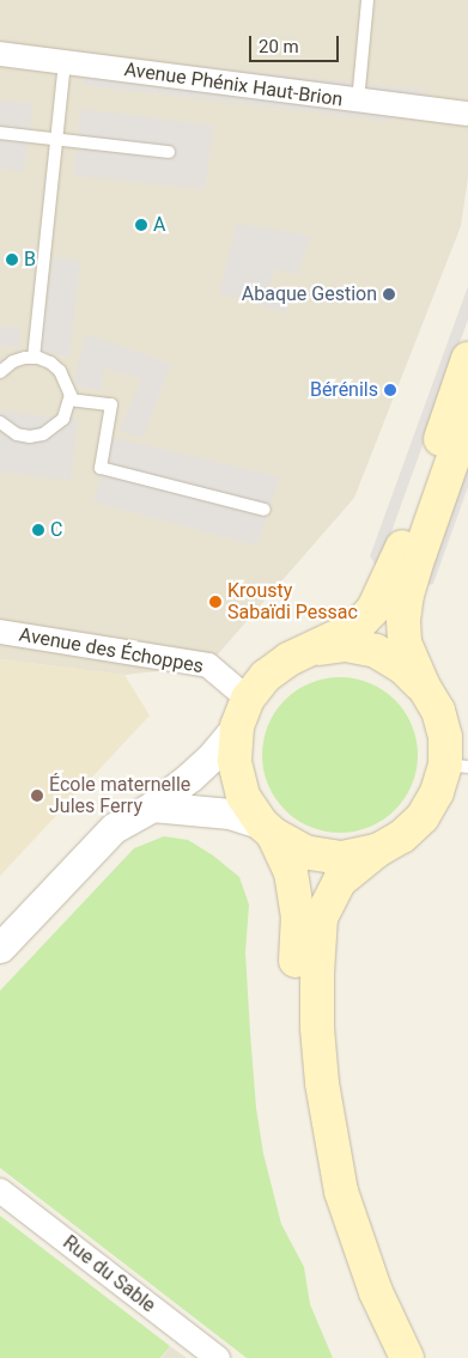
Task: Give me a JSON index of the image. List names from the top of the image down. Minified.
{"streets":{"street":["Avenue Phénix Haut-Brion","Avenue des Échoppes","Rue du Sable"]},"places":["A","B","Abaque Gestion","Bérénils","C","Krousty Sabaïdi Pessac","École maternelle Jules Ferry"],"scale_bar":"20 m"}
